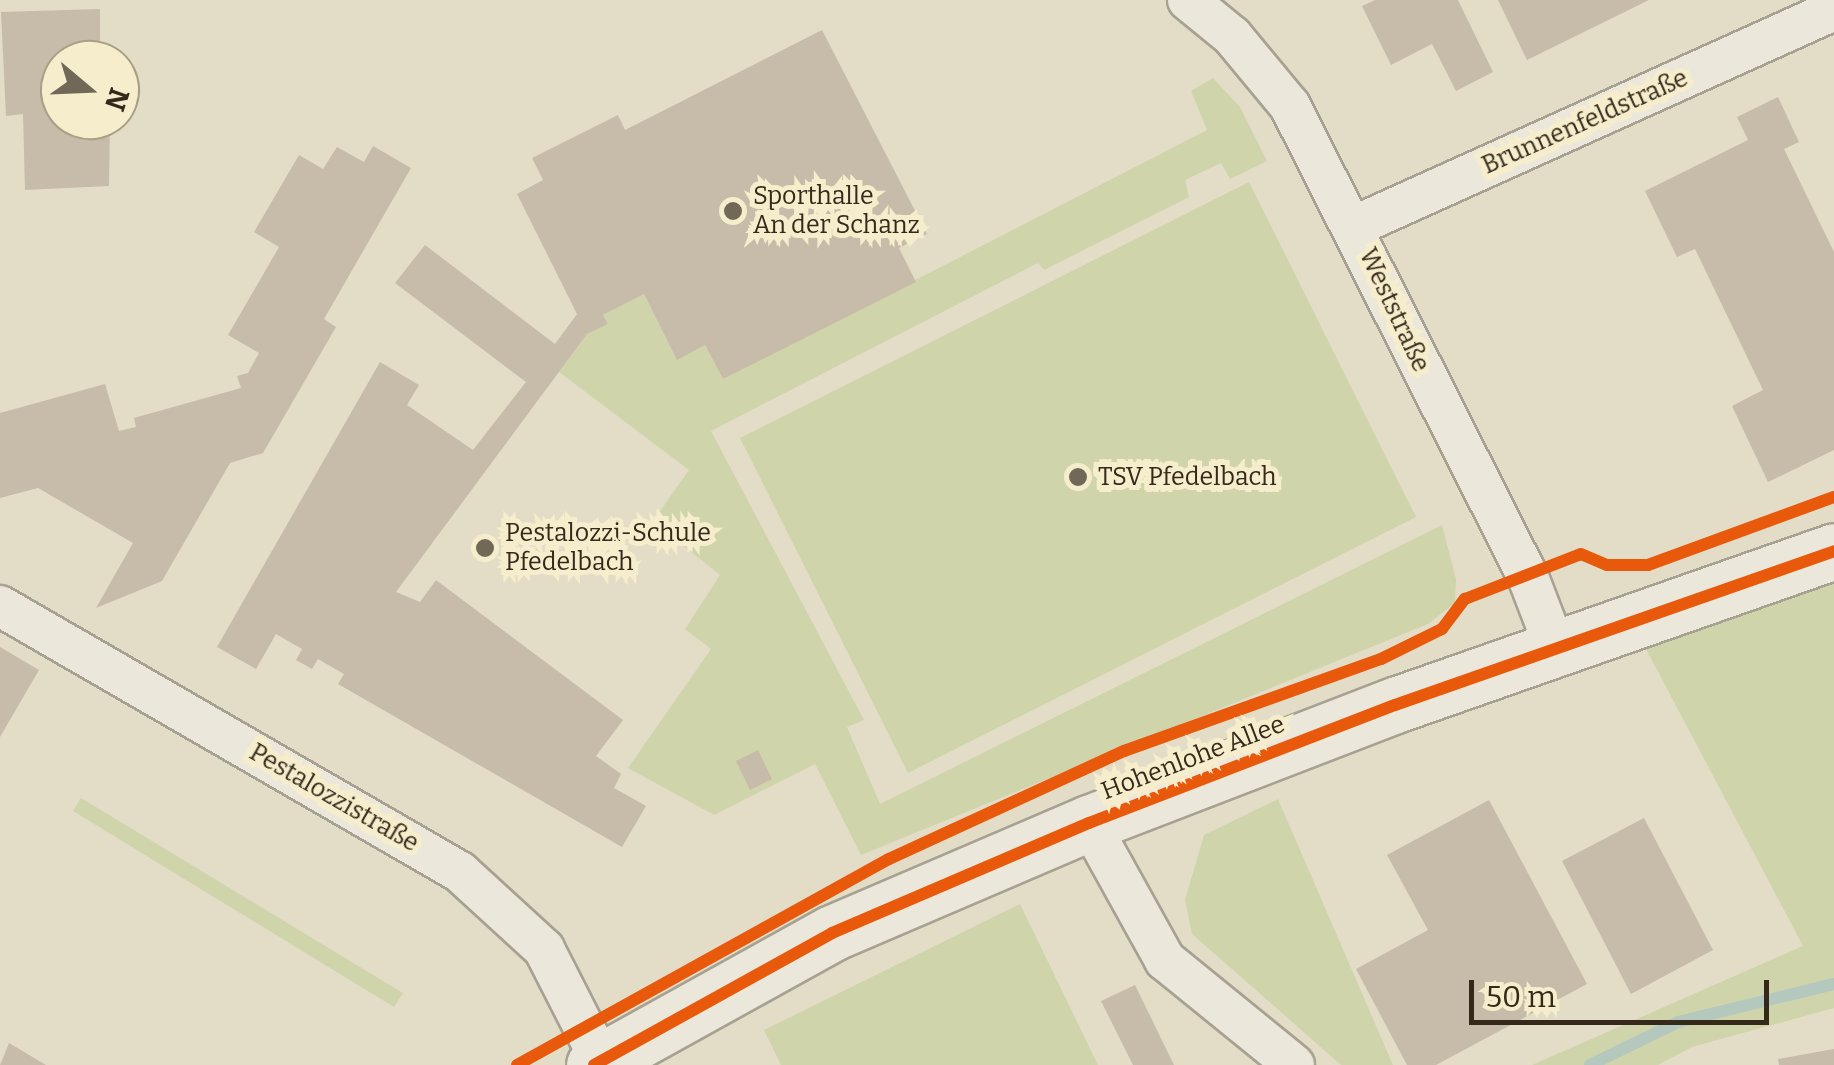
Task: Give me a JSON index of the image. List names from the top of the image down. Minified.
{"streets":{"street":["Brunnenfeldstraße","Weststraße","Hohenlohe Allee","Pestalozzistraße"]},"crossings":[["Brunnenfeldstraße","Weststraße"],["Weststraße","Hohenlohe Allee"],["Hohenlohe Allee","Pestalozzistraße"]],"places":["Sporthalle An der Schanz","TSV Pfedelbach","Pestalozzi-Schule Pfedelbach"],"scale_bar":"50 m","north":"right"}
